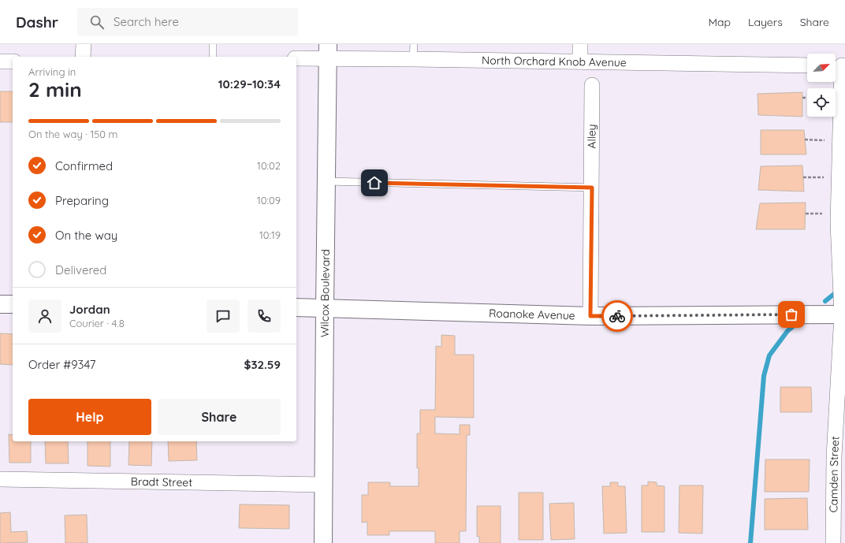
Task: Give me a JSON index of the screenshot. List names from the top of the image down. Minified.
{"streets":{"street":["North Orchard Knob Avenue","Alley","Wilcox Boulevard","Roanoke Avenue","Camden Street","Bradt Street"]},"crossings":[["North Orchard Knob Avenue","Wilcox Boulevard"],["Alley","Roanoke Avenue"],["Wilcox Boulevard","Roanoke Avenue"],["Wilcox Boulevard","Bradt Street"],["Roanoke Avenue","Camden Street"]],"north":"top right","page":{"header":"Dashr","search":"Search here","nav":["Map","Layers","Share"],"heading":["2 min","Arriving in","10:29–10:34"],"panel":["Jordan","Courier · 4.8","Order #9347","$32.59"],"bar":"On the way · 150 m","list":[["Confirmed","10:02"],["Preparing","10:09"],["On the way","10:19"],"Delivered"],"buttons":["Help","Share"]}}
